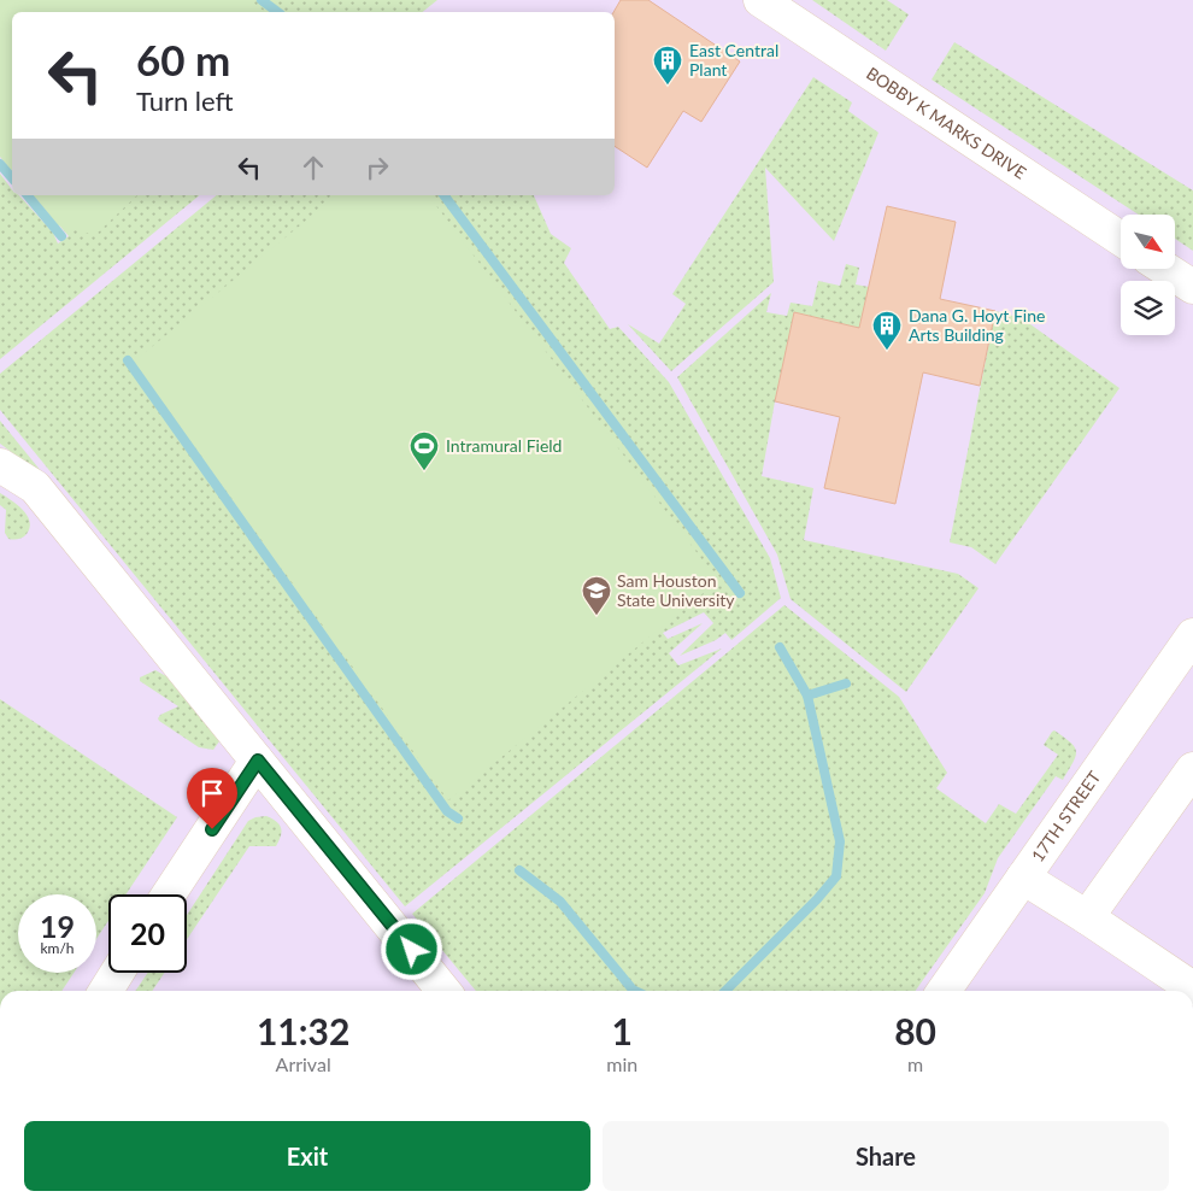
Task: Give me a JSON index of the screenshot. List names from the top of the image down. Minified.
{"streets":{"street":["BOBBY K MARKS DRIVE","17TH STREET"]},"places":{"building":["East Central Plant","Dana G. Hoyt Fine Arts Building"],"sports":["Intramural Field"],"school or university":["Sam Houston State University"]},"north":"bottom right","page":{"turn":["60 m","Turn left"],"speed":"19 km/h","limit":"20","eta":["11:32","Arrival","1","min","80","m"],"buttons":["Exit","Share"]}}
